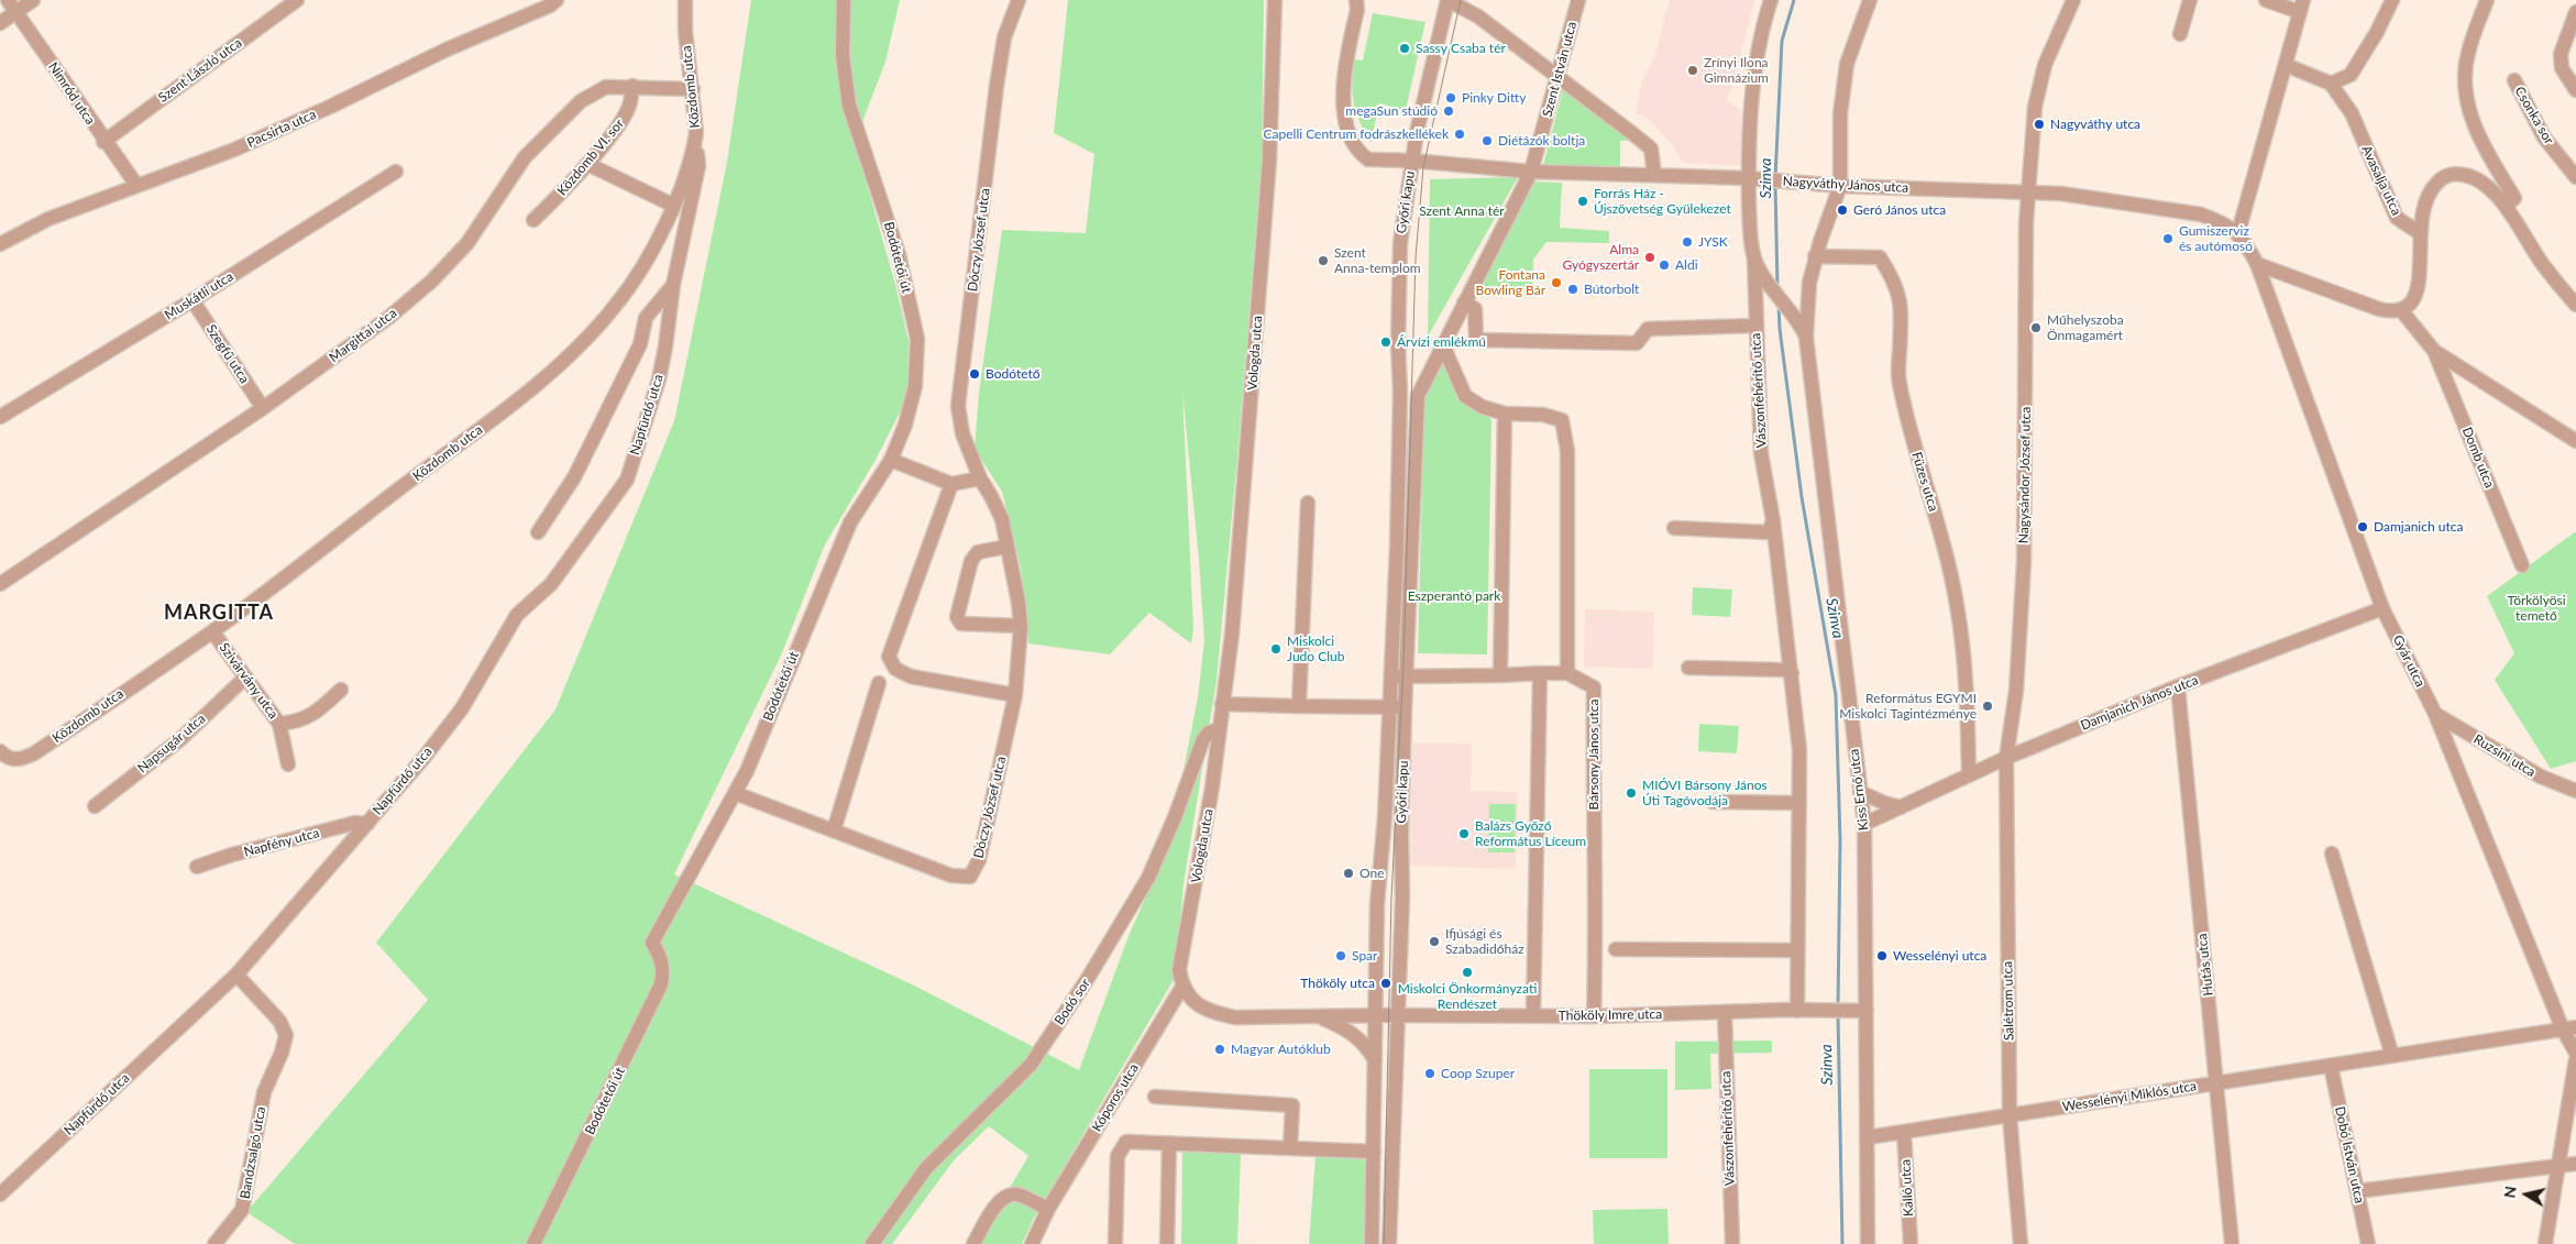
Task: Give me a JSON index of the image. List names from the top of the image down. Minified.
{"streets":{"street":["Szent István utca","Szent László utca","Közdomb utca","Nimród utca","Csonka sor","Pacsirta utca","Közdomb VI. sor","Avasalja utca","Nagyváthy János utca","Győri kapu","Dóczy József utca","Bodótetői út","Muskátli utca","Margittai utca","Vologda utca","Szegfű utca","Vászonfehérítő utca","Napfürdő utca","Domb utca","Nagysándor József utca","Füzes utca","Gyár utca","Szivárvány utca","Damjanich János utca","Napsugár utca","Bársony János utca","Ruzsini utca","Kiss Ernő utca","Napfény utca","Hutás utca","Salétrom utca","Bodó sor","Thököly Imre utca","Wesselényi Miklós utca","Kőporos utca","Bandzsalgó utca","Dobó István utca","Kalló utca"]},"crossings":[["Szent István utca","Nagyváthy János utca"],["Szent László utca","Nimród utca"],["Közdomb utca","Margittai utca"],["Közdomb utca","Napfürdő utca"],["Közdomb utca","Szivárvány utca"],["Nimród utca","Pacsirta utca"],["Közdomb VI. sor","Margittai utca"],["Nagyváthy János utca","Győri kapu"],["Nagyváthy János utca","Nagysándor József utca"],["Nagyváthy János utca","Gyár utca"],["Nagyváthy János utca","Kiss Ernő utca"],["Győri kapu","Bársony János utca"],["Győri kapu","Thököly Imre utca"],["Dóczy József utca","Bodótetői út"],["Muskátli utca","Szegfű utca"],["Margittai utca","Szegfű utca"],["Vologda utca","Bodó sor"],["Vologda utca","Thököly Imre utca"],["Vologda utca","Kőporos utca"],["Vászonfehérítő utca","Kiss Ernő utca"],["Vászonfehérítő utca","Thököly Imre utca"],["Napfürdő utca","Napfény utca"],["Napfürdő utca","Bandzsalgó utca"],["Nagysándor József utca","Damjanich János utca"],["Nagysándor József utca","Salétrom utca"],["Füzes utca","Damjanich János utca"],["Füzes utca","Kiss Ernő utca"],["Gyár utca","Damjanich János utca"],["Gyár utca","Ruzsini utca"],["Gyár utca","Wesselényi Miklós utca"],["Szivárvány utca","Napsugár utca"],["Damjanich János utca","Kiss Ernő utca"],["Damjanich János utca","Hutás utca"],["Damjanich János utca","Salétrom utca"],["Bársony János utca","Thököly Imre utca"],["Kiss Ernő utca","Thököly Imre utca"],["Kiss Ernő utca","Wesselényi Miklós utca"],["Hutás utca","Wesselényi Miklós utca"],["Salétrom utca","Wesselényi Miklós utca"],["Thököly Imre utca","Kőporos utca"],["Wesselényi Miklós utca","Dobó István utca"],["Wesselényi Miklós utca","Kalló utca"]],"districts":["MARGITTA"],"water":["Szinva"],"parks":["Szent Anna tér","Eszperantó park","Törkölyösi temető"],"places":["Sassy Csaba tér","Zrínyi Ilona Gimnázium","Pinky Ditty","megaSun stúdió","Nagyváthy utca","Capelli Centrum fodrászkellékek","Diétázók boltja","Forrás Ház - Újszövetség Gyülekezet","Geró János utca","Gumiszerviz és autómosó","JYSK","Alma Gyógyszertár","Szent Anna-templom","Aldi","Fontana Bowling Bár","Bútorbolt","Műhelyszoba Önmagamért","Árvízi emlékmű","Bodótető","Damjanich utca","Miskolci Judo Club","Református EGYMI Miskolci Tagintézménye","MIÓVI Bársony János Úti Tagóvodája","Balázs Győző Református Líceum","One","Ifjúsági és Szabadidőház","Spar","Wesselényi utca","Miskolci Önkormányzati Rendészet","Thököly utca","Magyar Autóklub","Coop Szuper"],"north":"left"}
